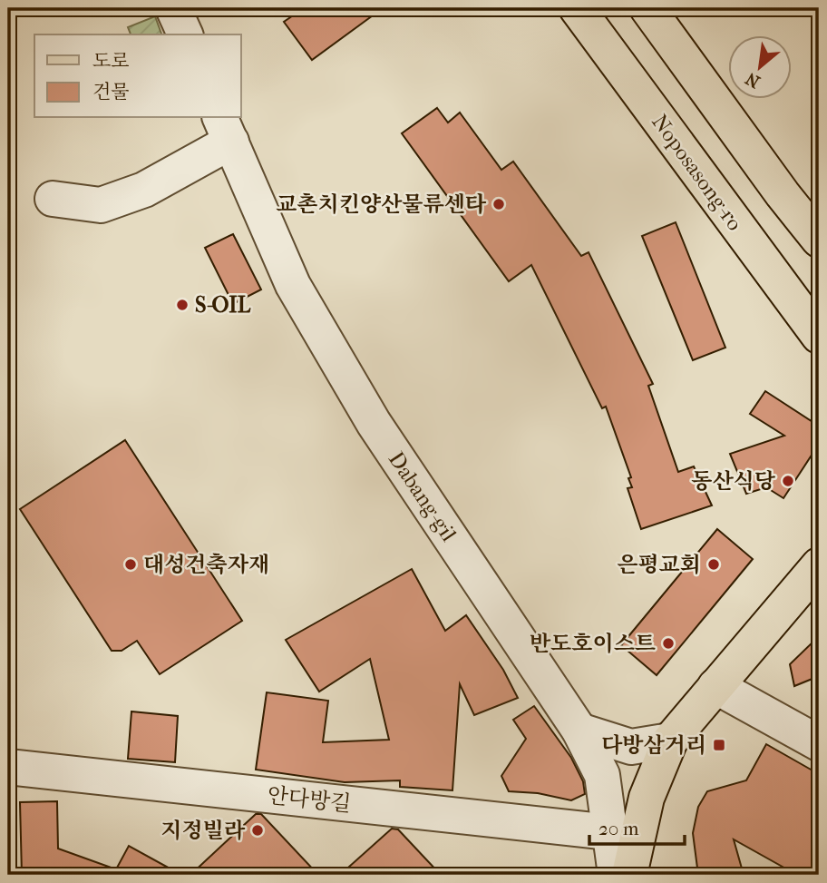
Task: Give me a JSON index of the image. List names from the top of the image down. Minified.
{"streets":{"main road":["Noposasong-ro"],"street":["Dabang-gil","안다방길"]},"crossings":[["Dabang-gil","안다방길"]],"places":{"other":["교촌치킨양산물류센타","S-OIL","동산식당","대성건축자재","은평교회","반도호이스트","지정빌라"],"transit":["다방삼거리"]},"legend":["도로","건물"],"scale_bar":"20 m","north":"bottom left"}
